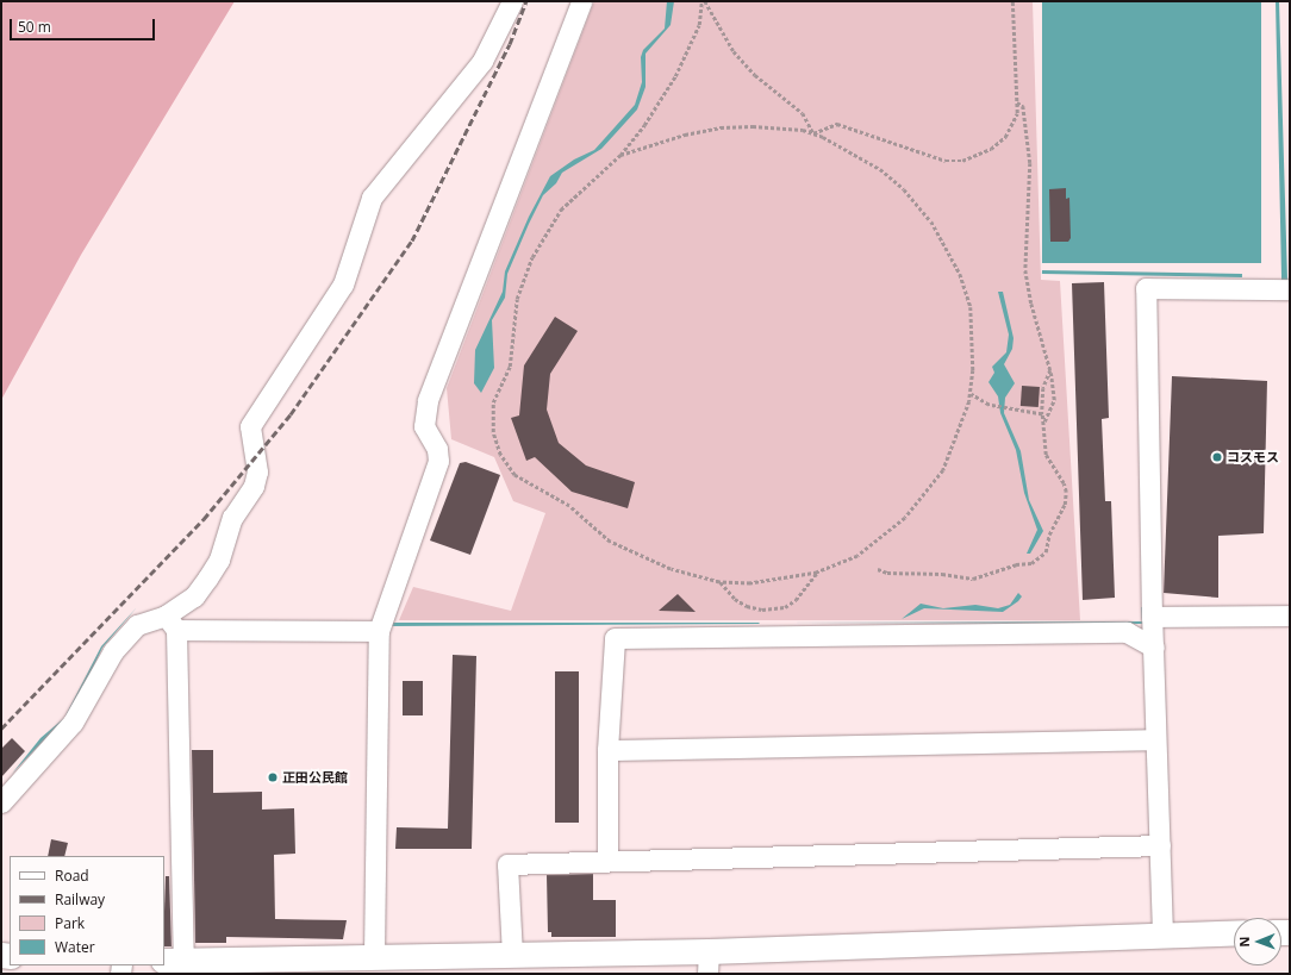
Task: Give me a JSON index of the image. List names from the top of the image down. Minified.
{"places":["コスモス","正田公民館"],"legend":["Road","Railway","Park","Water"],"scale_bar":"50 m","north":"left"}
